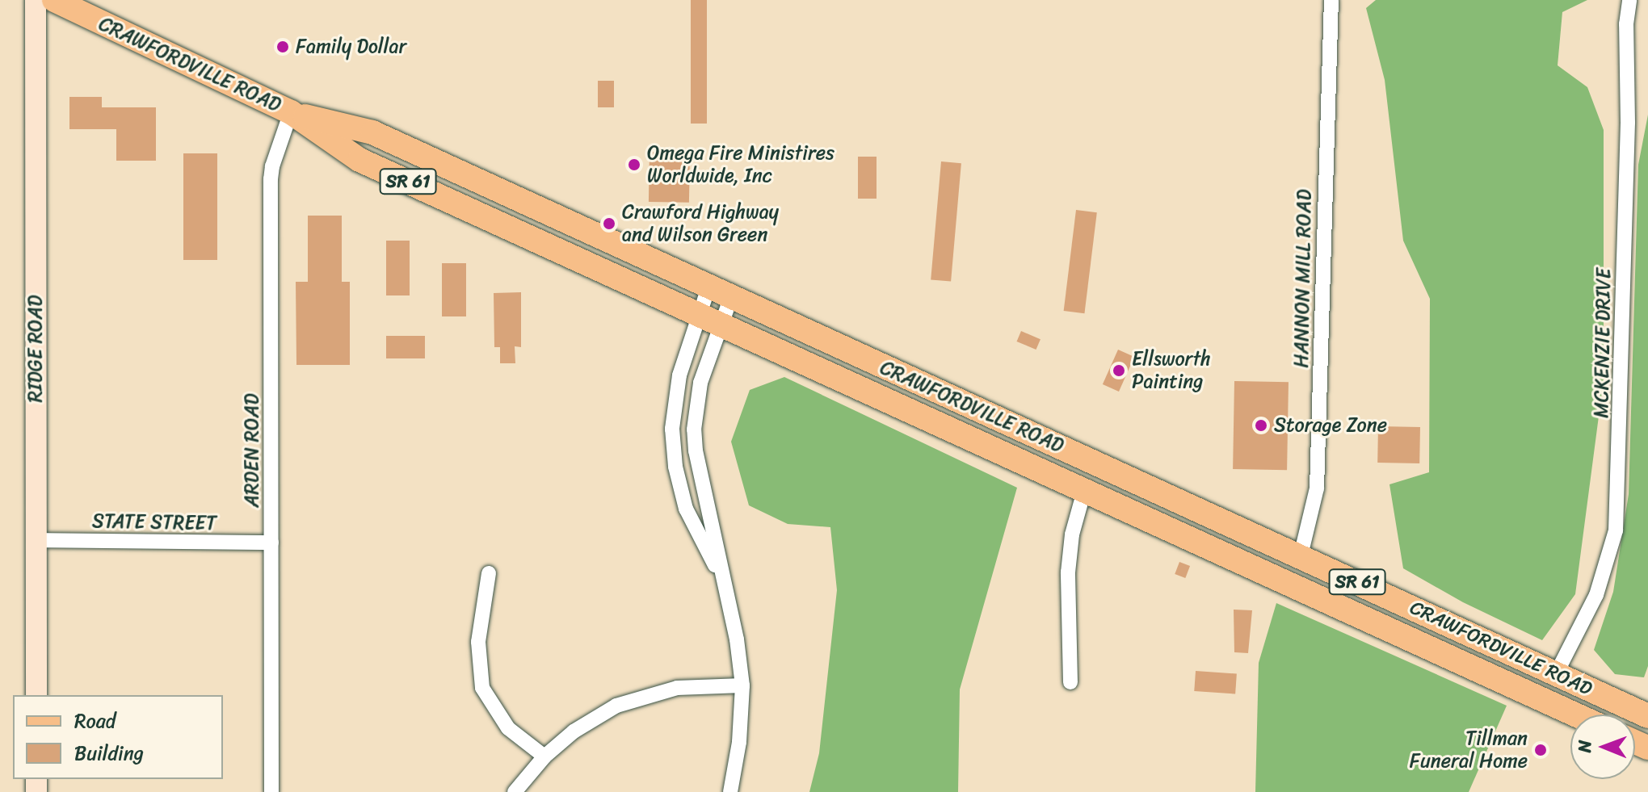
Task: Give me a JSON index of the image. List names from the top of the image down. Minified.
{"streets":{"main road":["CRAWFORDVILLE ROAD","SR 61"],"street":["HANNON MILL ROAD","MCKENZIE DRIVE","RIDGE ROAD","ARDEN ROAD","STATE STREET"]},"crossings":[["CRAWFORDVILLE ROAD","HANNON MILL ROAD"],["CRAWFORDVILLE ROAD","MCKENZIE DRIVE"],["CRAWFORDVILLE ROAD","ARDEN ROAD"],["RIDGE ROAD","STATE STREET"],["ARDEN ROAD","STATE STREET"]],"places":["Family Dollar","Omega Fire Ministires Worldwide, Inc","Crawford Highway and Wilson Green","Ellsworth Painting","Storage Zone","Tillman Funeral Home"],"legend":["Road","Building"],"north":"left"}
